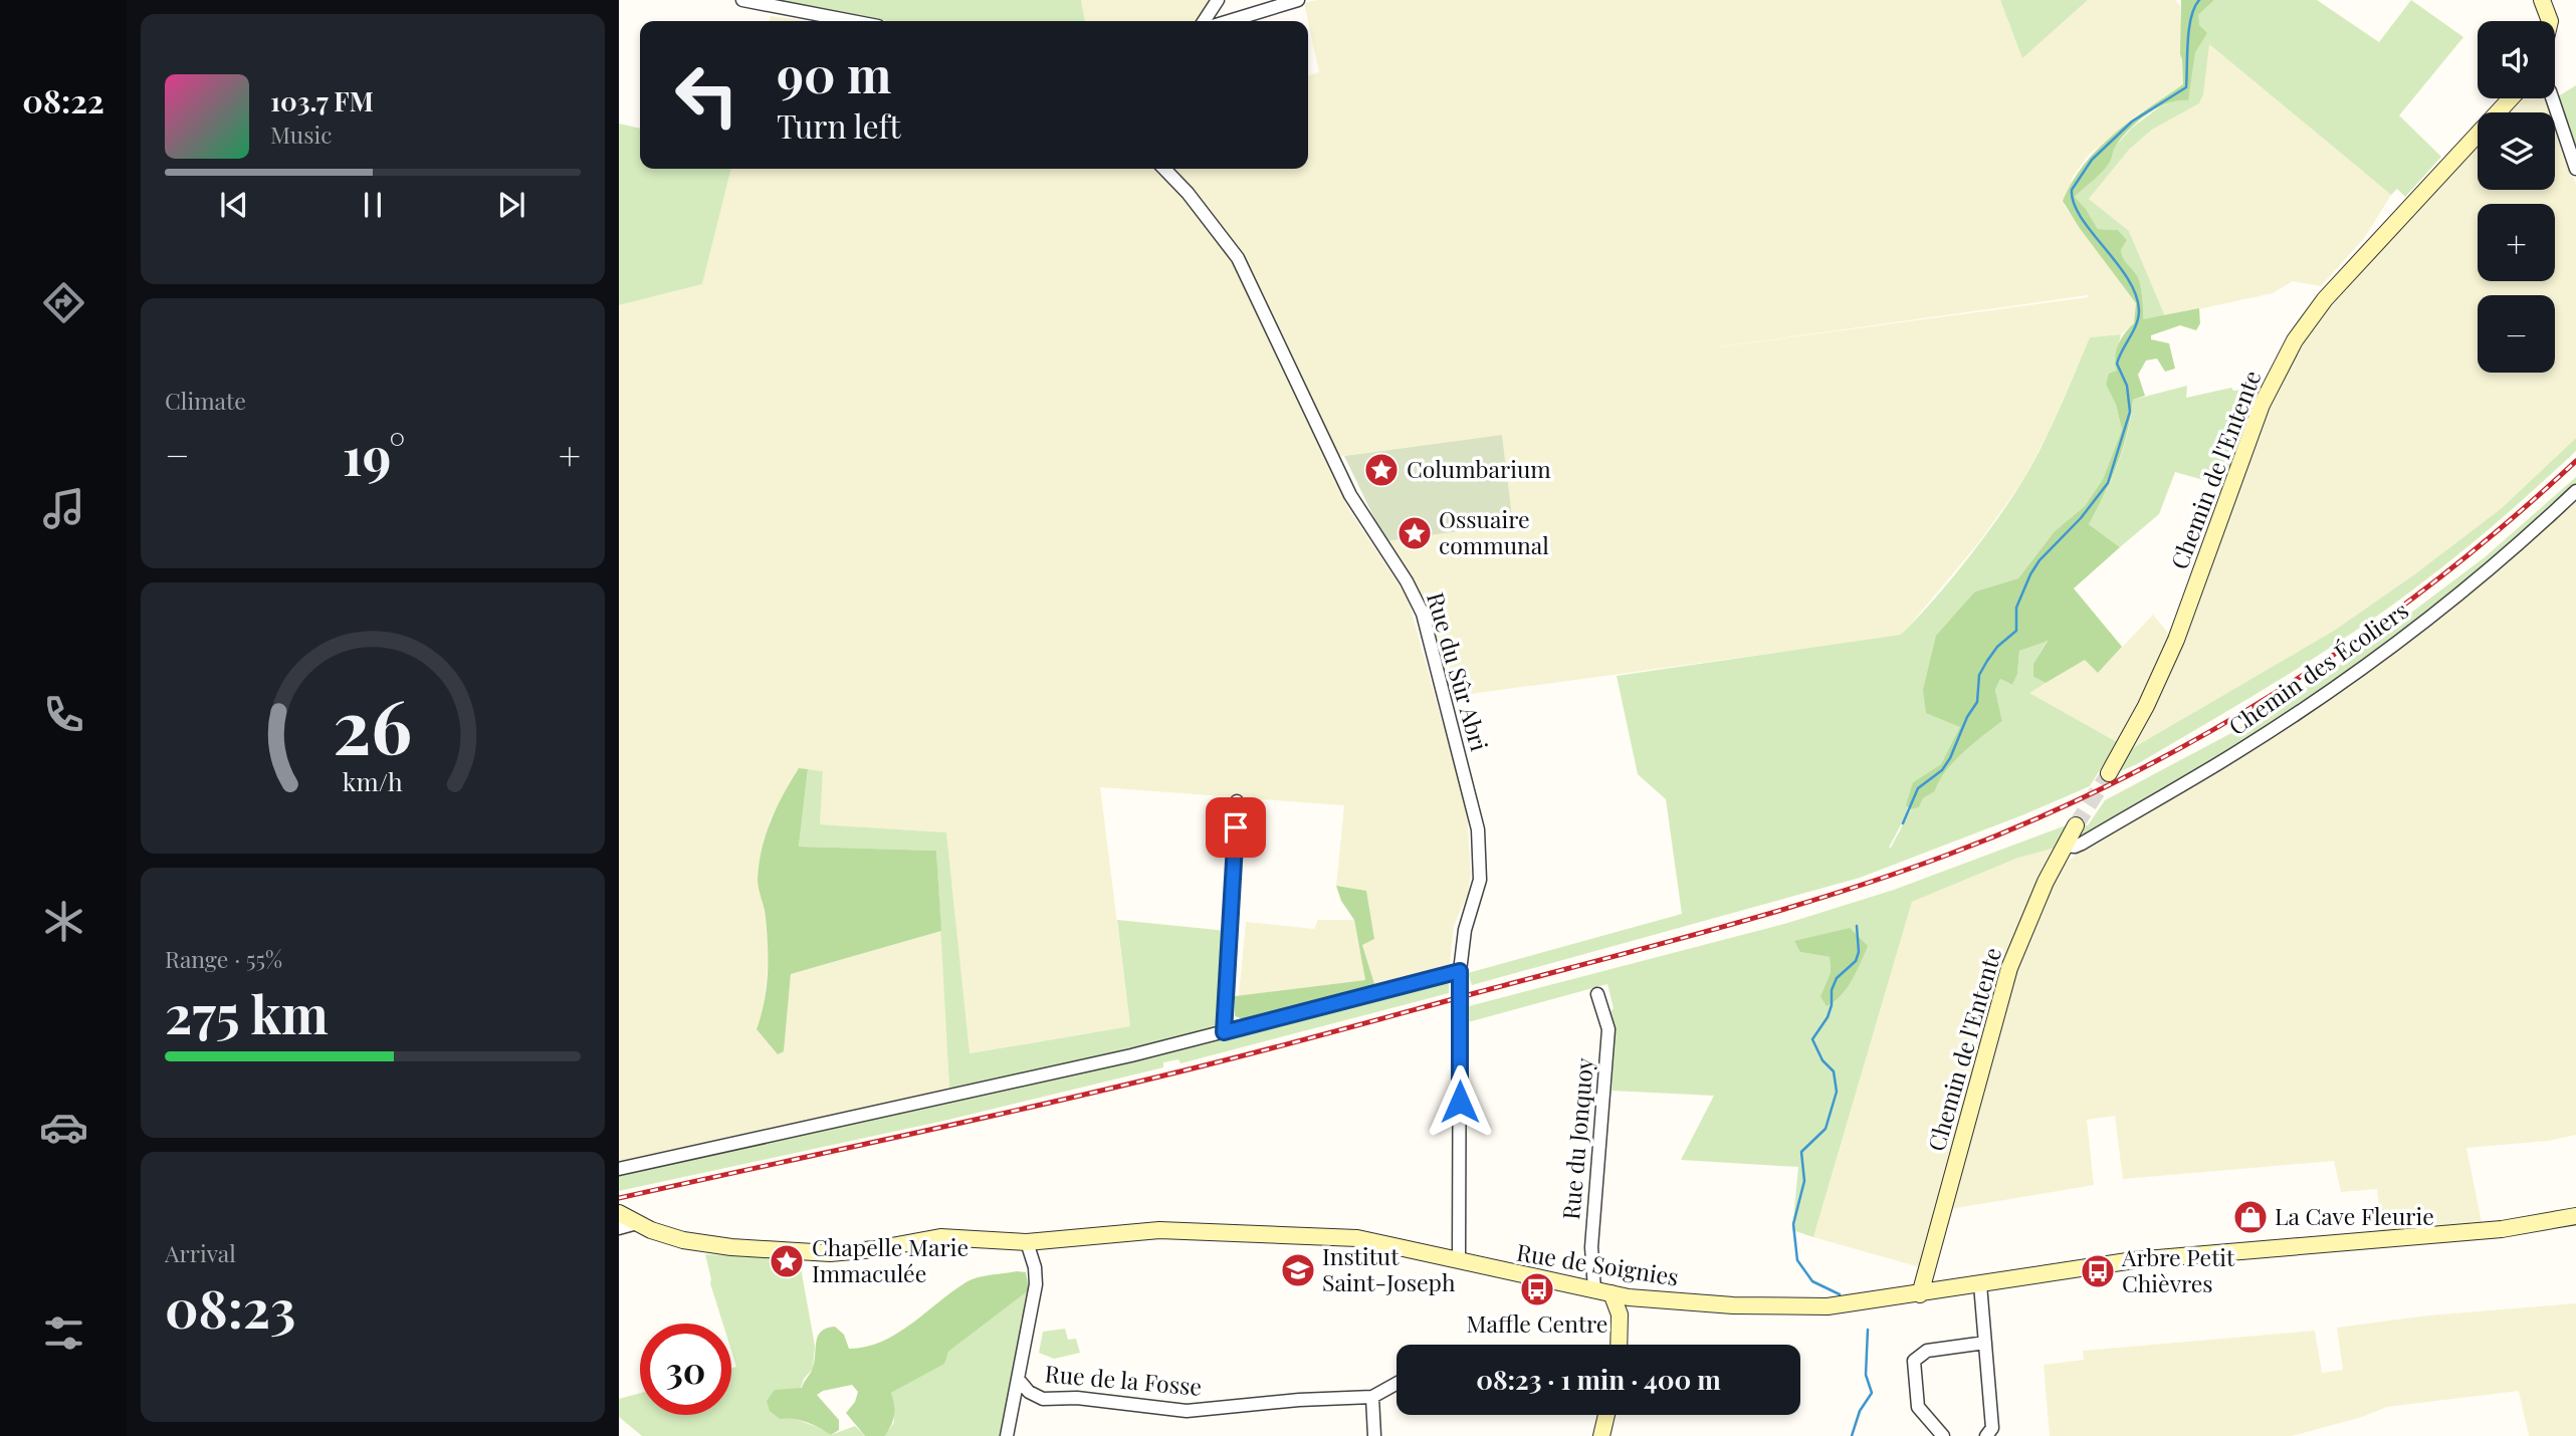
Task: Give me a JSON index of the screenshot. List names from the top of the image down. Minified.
{"streets":{"street":["Chemin de l'Entente","Chemin des Écoliers","Rue du Sûr Abri","Rue du Jonquoy","Rue de Soignies","Rue de la Fosse"]},"crossings":[["Chemin de l'Entente","Chemin des Écoliers"],["Chemin de l'Entente","Rue de Soignies"],["Rue du Sûr Abri","Rue de Soignies"],["Rue du Jonquoy","Rue de Soignies"],["Rue de Soignies","Rue de la Fosse"]],"places":{"place":["Columbarium","Ossuaire communal","Chapelle Marie Immaculée"],"shop":["La Cave Fleurie"],"school or university":["Institut Saint-Joseph"],"bus stop":["Arbre Petit Chièvres","Maffle Centre"]},"page":{"tabs":"08:22","map_buttons":["+","−"],"turn":["90 m","Turn left"],"song":["103.7 FM","Music"],"tile":["Climate",["Range · 55%","275 km"],["Arrival","08:23"]],"heat":["−","19°","+"],"limit":"30","trip":"08:23 · 1 min · 400 m","gauge":["26","km/h"]}}
